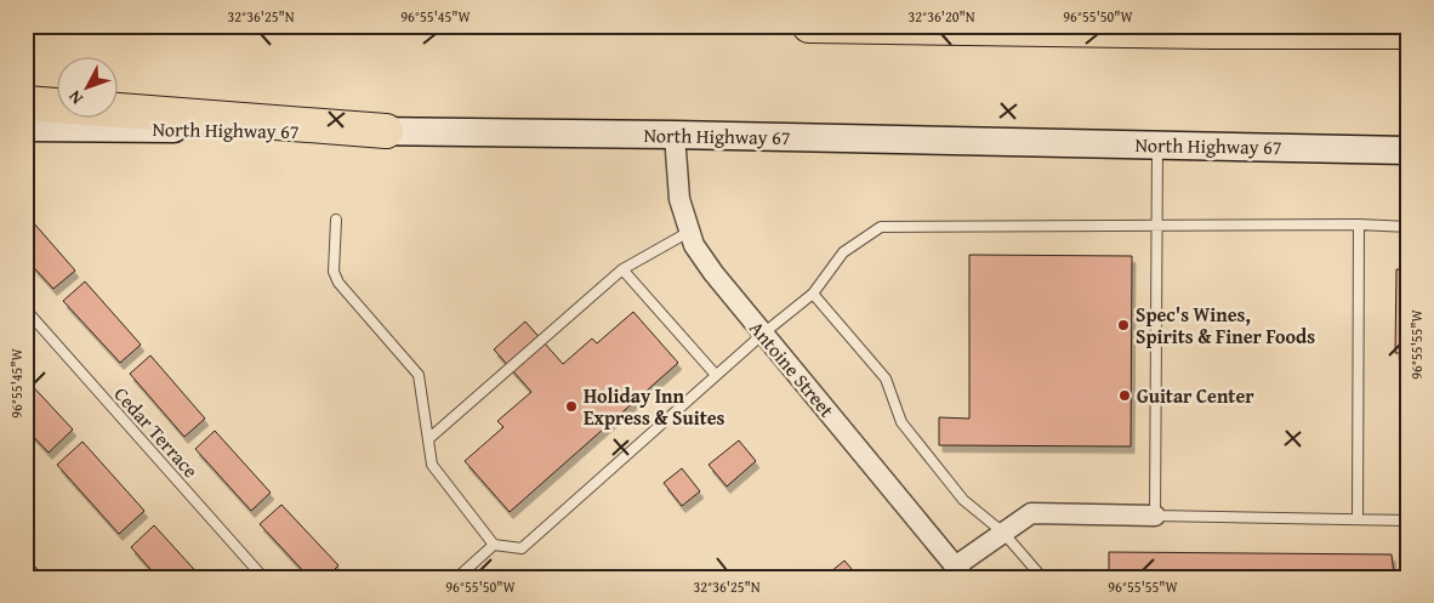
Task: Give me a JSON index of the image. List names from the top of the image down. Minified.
{"streets":{"main road":["North Highway 67"],"street":["Antoine Street"],"lane":["Cedar Terrace"]},"crossings":[["North Highway 67","Antoine Street"]],"places":["Spec's Wines, Spirits & Finer Foods","Guitar Center","Holiday Inn Express & Suites"],"north":"bottom left","coordinates":["32°36'25\"N","96°55'45\"W","32°36'20\"N","96°55'50\"W","96°55'55\"W"]}
